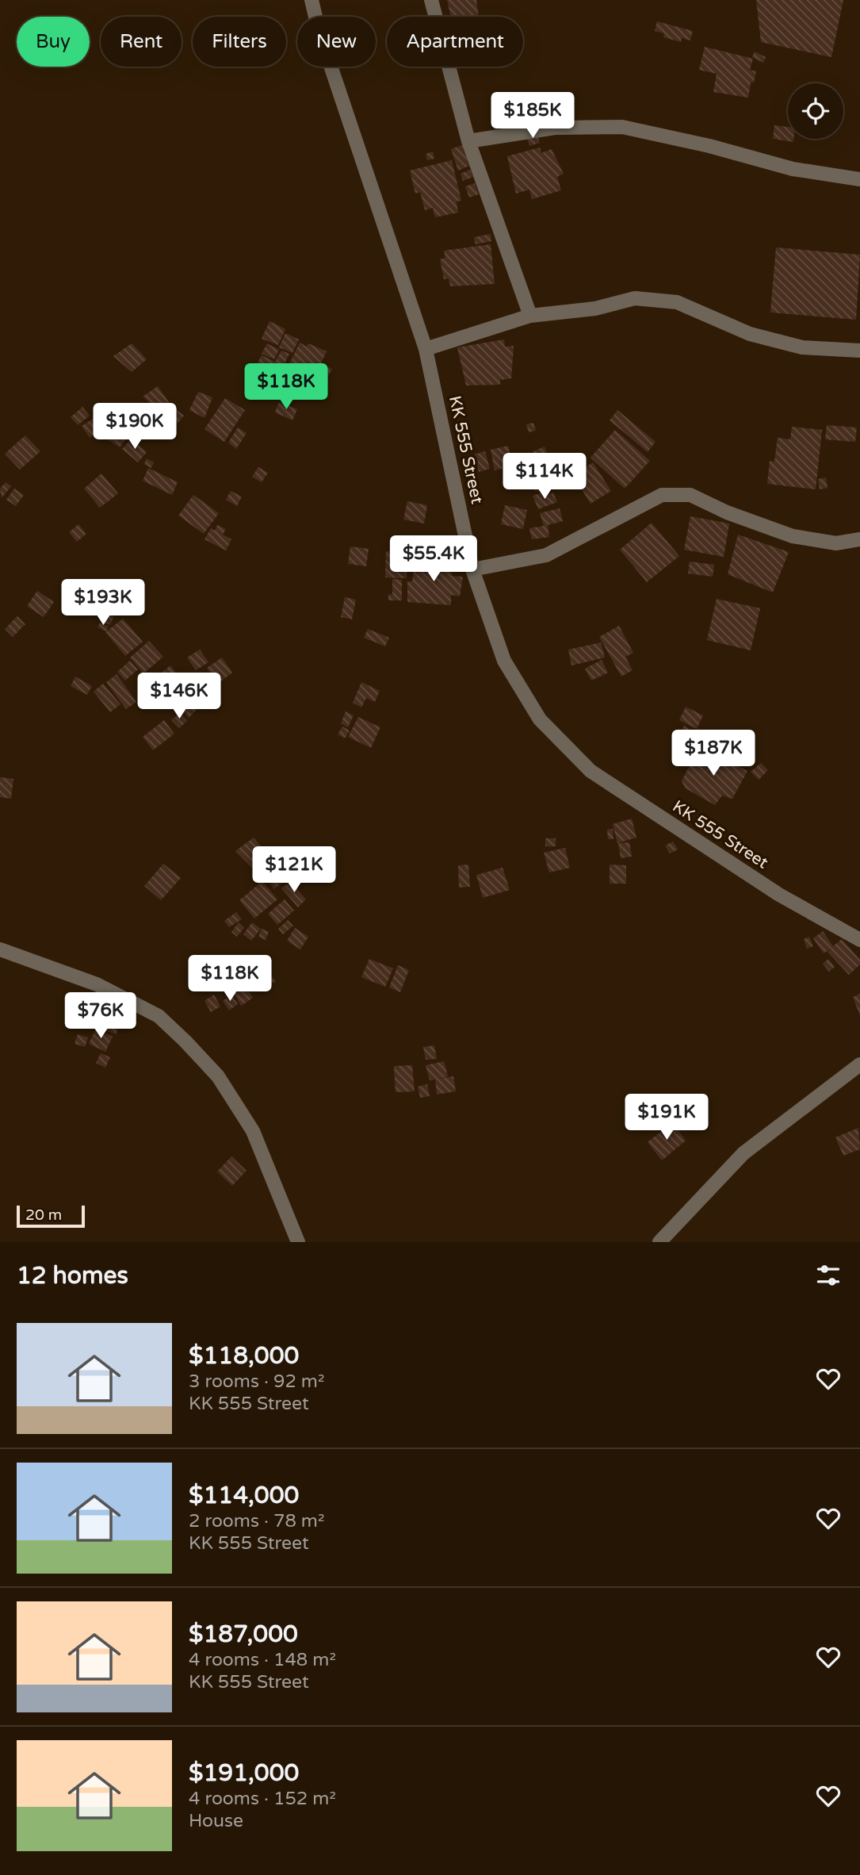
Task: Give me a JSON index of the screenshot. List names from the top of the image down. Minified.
{"streets":{"street":["KK 555 Street"]},"scale_bar":"20 m","page":{"chip":["Buy","Rent","Filters","New","Apartment"],"price":["$185K","$118K","$190K","$114K","$55.4K","$193K","$146K","$187K","$121K","$118K","$76K","$191K"],"scale":"20 m","heading":"12 homes","list":[{"name":"$118,000","note":"3 rooms · 92 m² · KK 555 Street"},{"name":"$114,000","note":"2 rooms · 78 m² · KK 555 Street"},{"name":"$187,000","note":"4 rooms · 148 m² · KK 555 Street"},{"name":"$191,000","note":"4 rooms · 152 m² · House"}]}}
